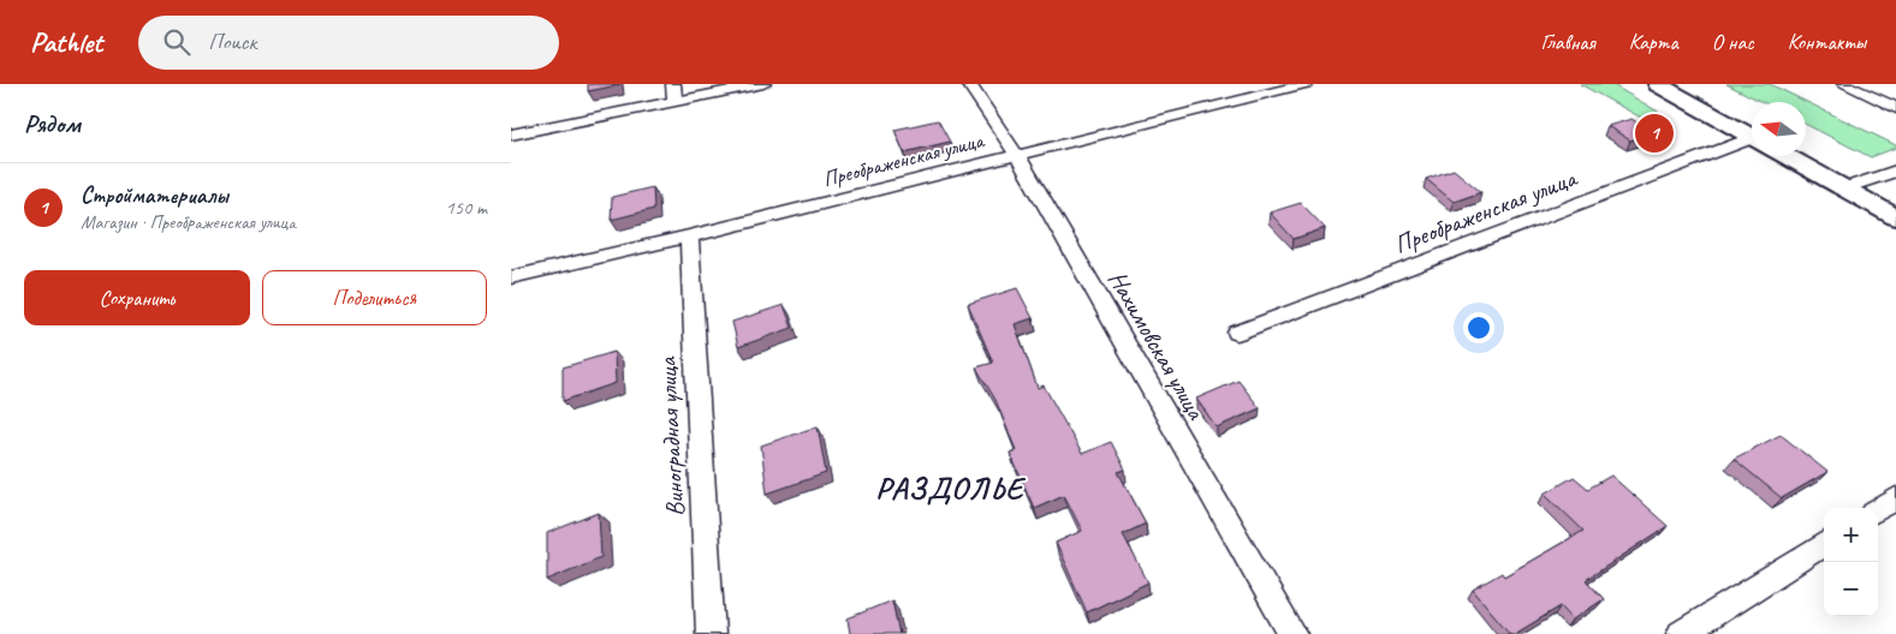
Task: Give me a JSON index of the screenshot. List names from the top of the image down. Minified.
{"streets":{"street":["Преображенская улица","Нахимовская улица","Виноградная улица"]},"crossings":[["Преображенская улица","Нахимовская улица"],["Преображенская улица","Виноградная улица"]],"districts":["РАЗДОЛЬЕ"],"north":"left","page":{"header":"Pathlet","search":"Поиск","nav":["Главная","Карта","О нас","Контакты"],"heading":"Рядом","pins":"1","list":[{"mark":"1","name":"Стройматериалы","note":"Магазин · Преображенская улица","value":"150 m"}],"buttons":["Сохранить","Поделиться"],"map_buttons":["+","−"]}}
